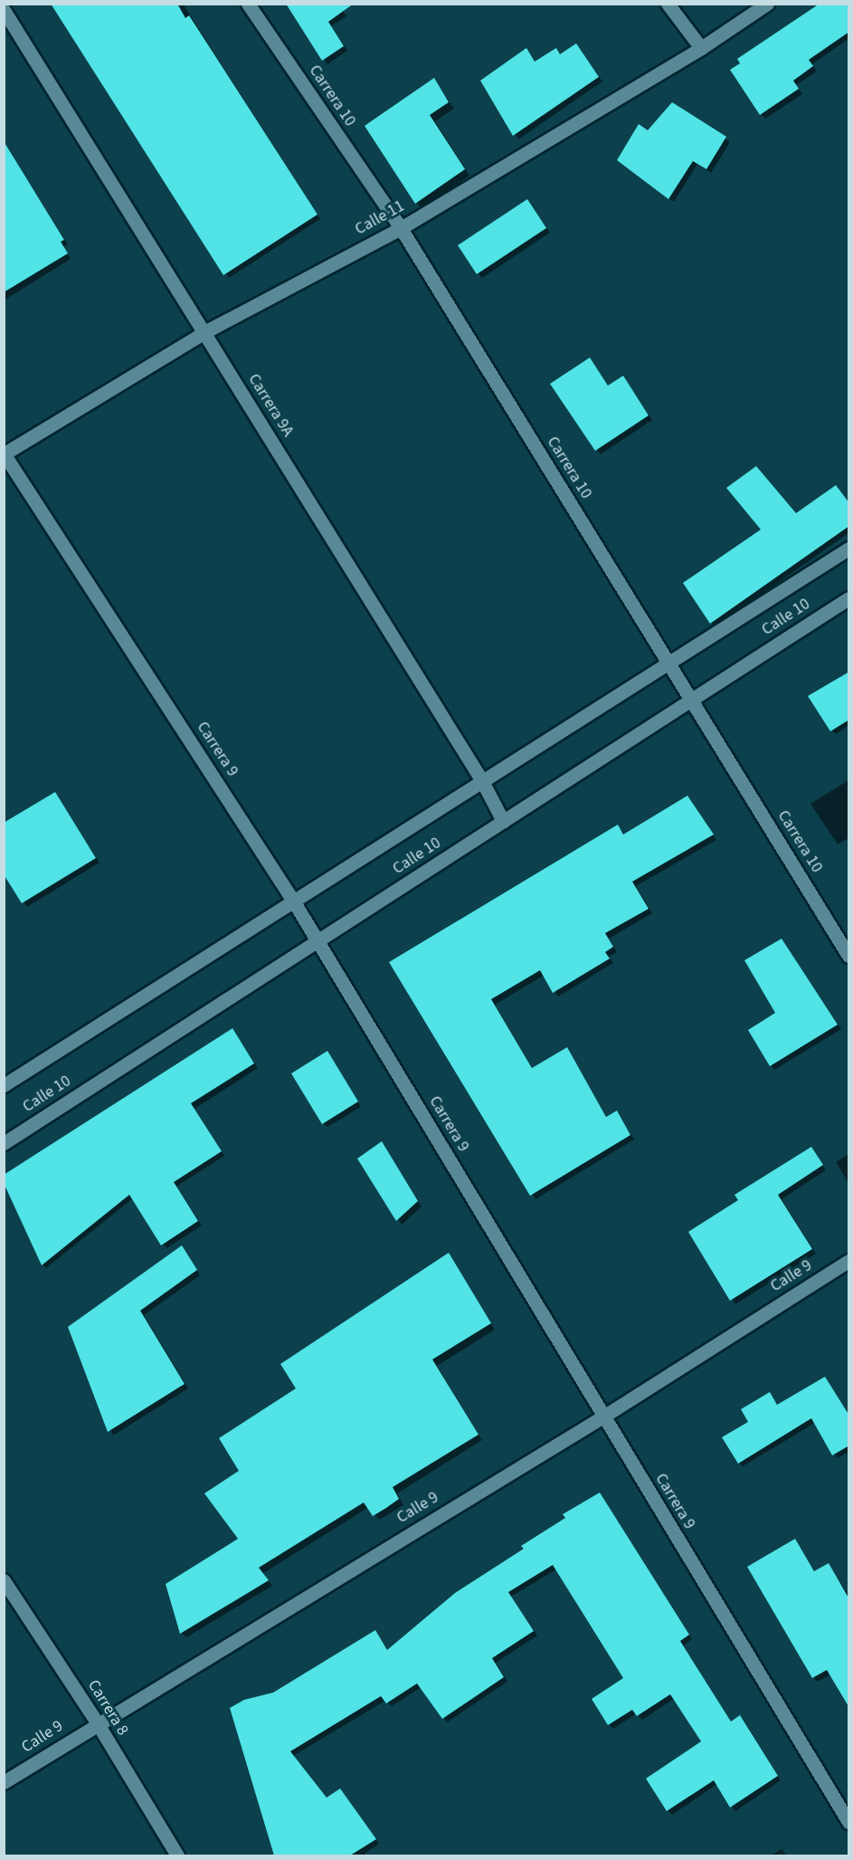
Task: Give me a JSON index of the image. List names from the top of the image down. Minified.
{"streets":{"street":["Carrera 10","Calle 11","Carrera 9A","Calle 10","Carrera 9","Calle 9","Carrera 8"]},"crossings":[["Carrera 10","Calle 11"],["Carrera 10","Calle 10"],["Calle 11","Carrera 9A"],["Calle 11","Carrera 9"],["Carrera 9A","Calle 10"],["Calle 10","Carrera 9"],["Carrera 9","Calle 9"],["Calle 9","Carrera 8"]]}
